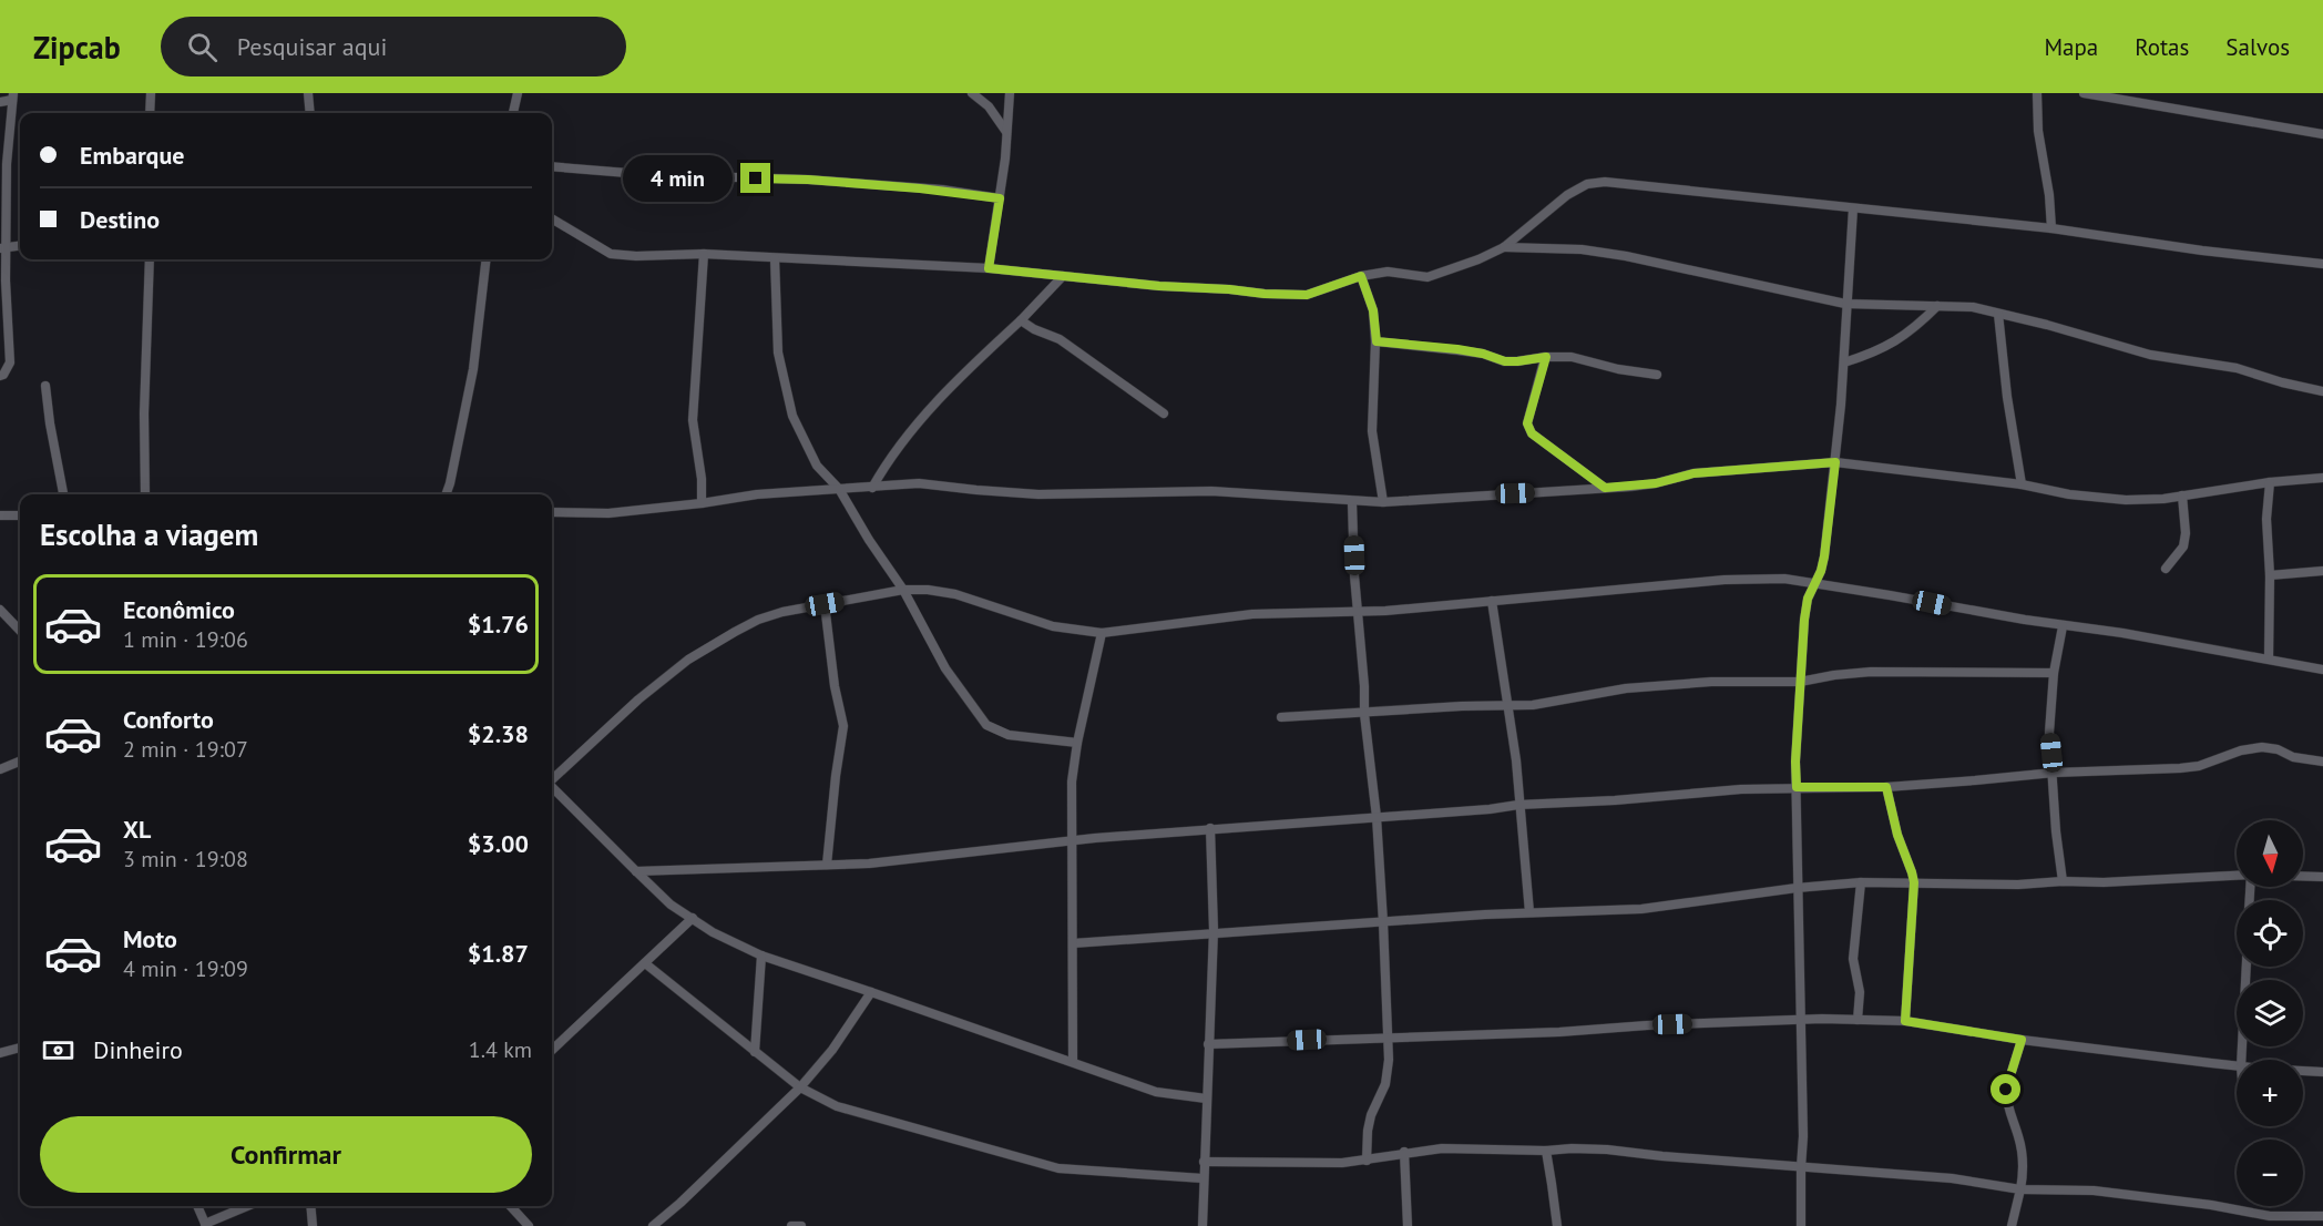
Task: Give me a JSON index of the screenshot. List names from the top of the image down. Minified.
{"north":"bottom","page":{"header":"Zipcab","search":"Pesquisar aqui","nav":["Mapa","Rotas","Salvos"],"banner":["Embarque","Destino"],"bubble":"4 min","heading":"Escolha a viagem","list":[{"name":"Econômico","note":"1 min · 19:06","value":"$1.76"},{"name":"Conforto","note":"2 min · 19:07","value":"$2.38"},{"name":"XL","note":"3 min · 19:08","value":"$3.00"},{"name":"Moto","note":"4 min · 19:09","value":"$1.87"}],"map_buttons":["+","−"],"pay":["Dinheiro","1.4 km"],"buttons":"Confirmar"}}
